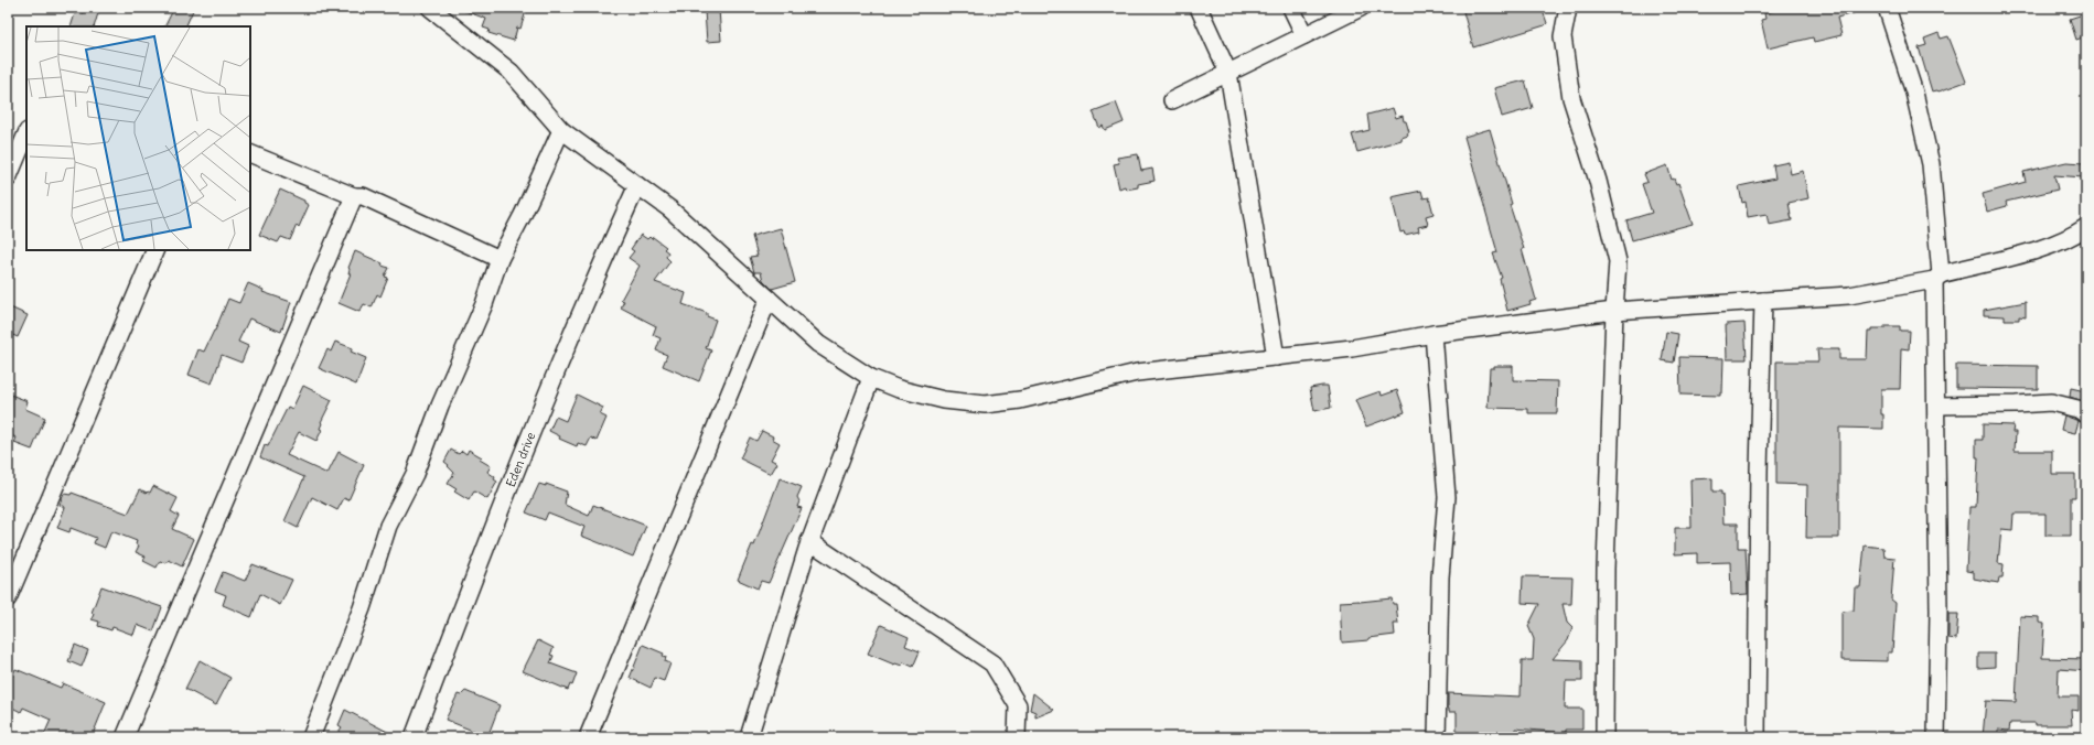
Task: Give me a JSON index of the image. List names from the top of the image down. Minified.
{"streets":{"street":["Eden drive"]}}
